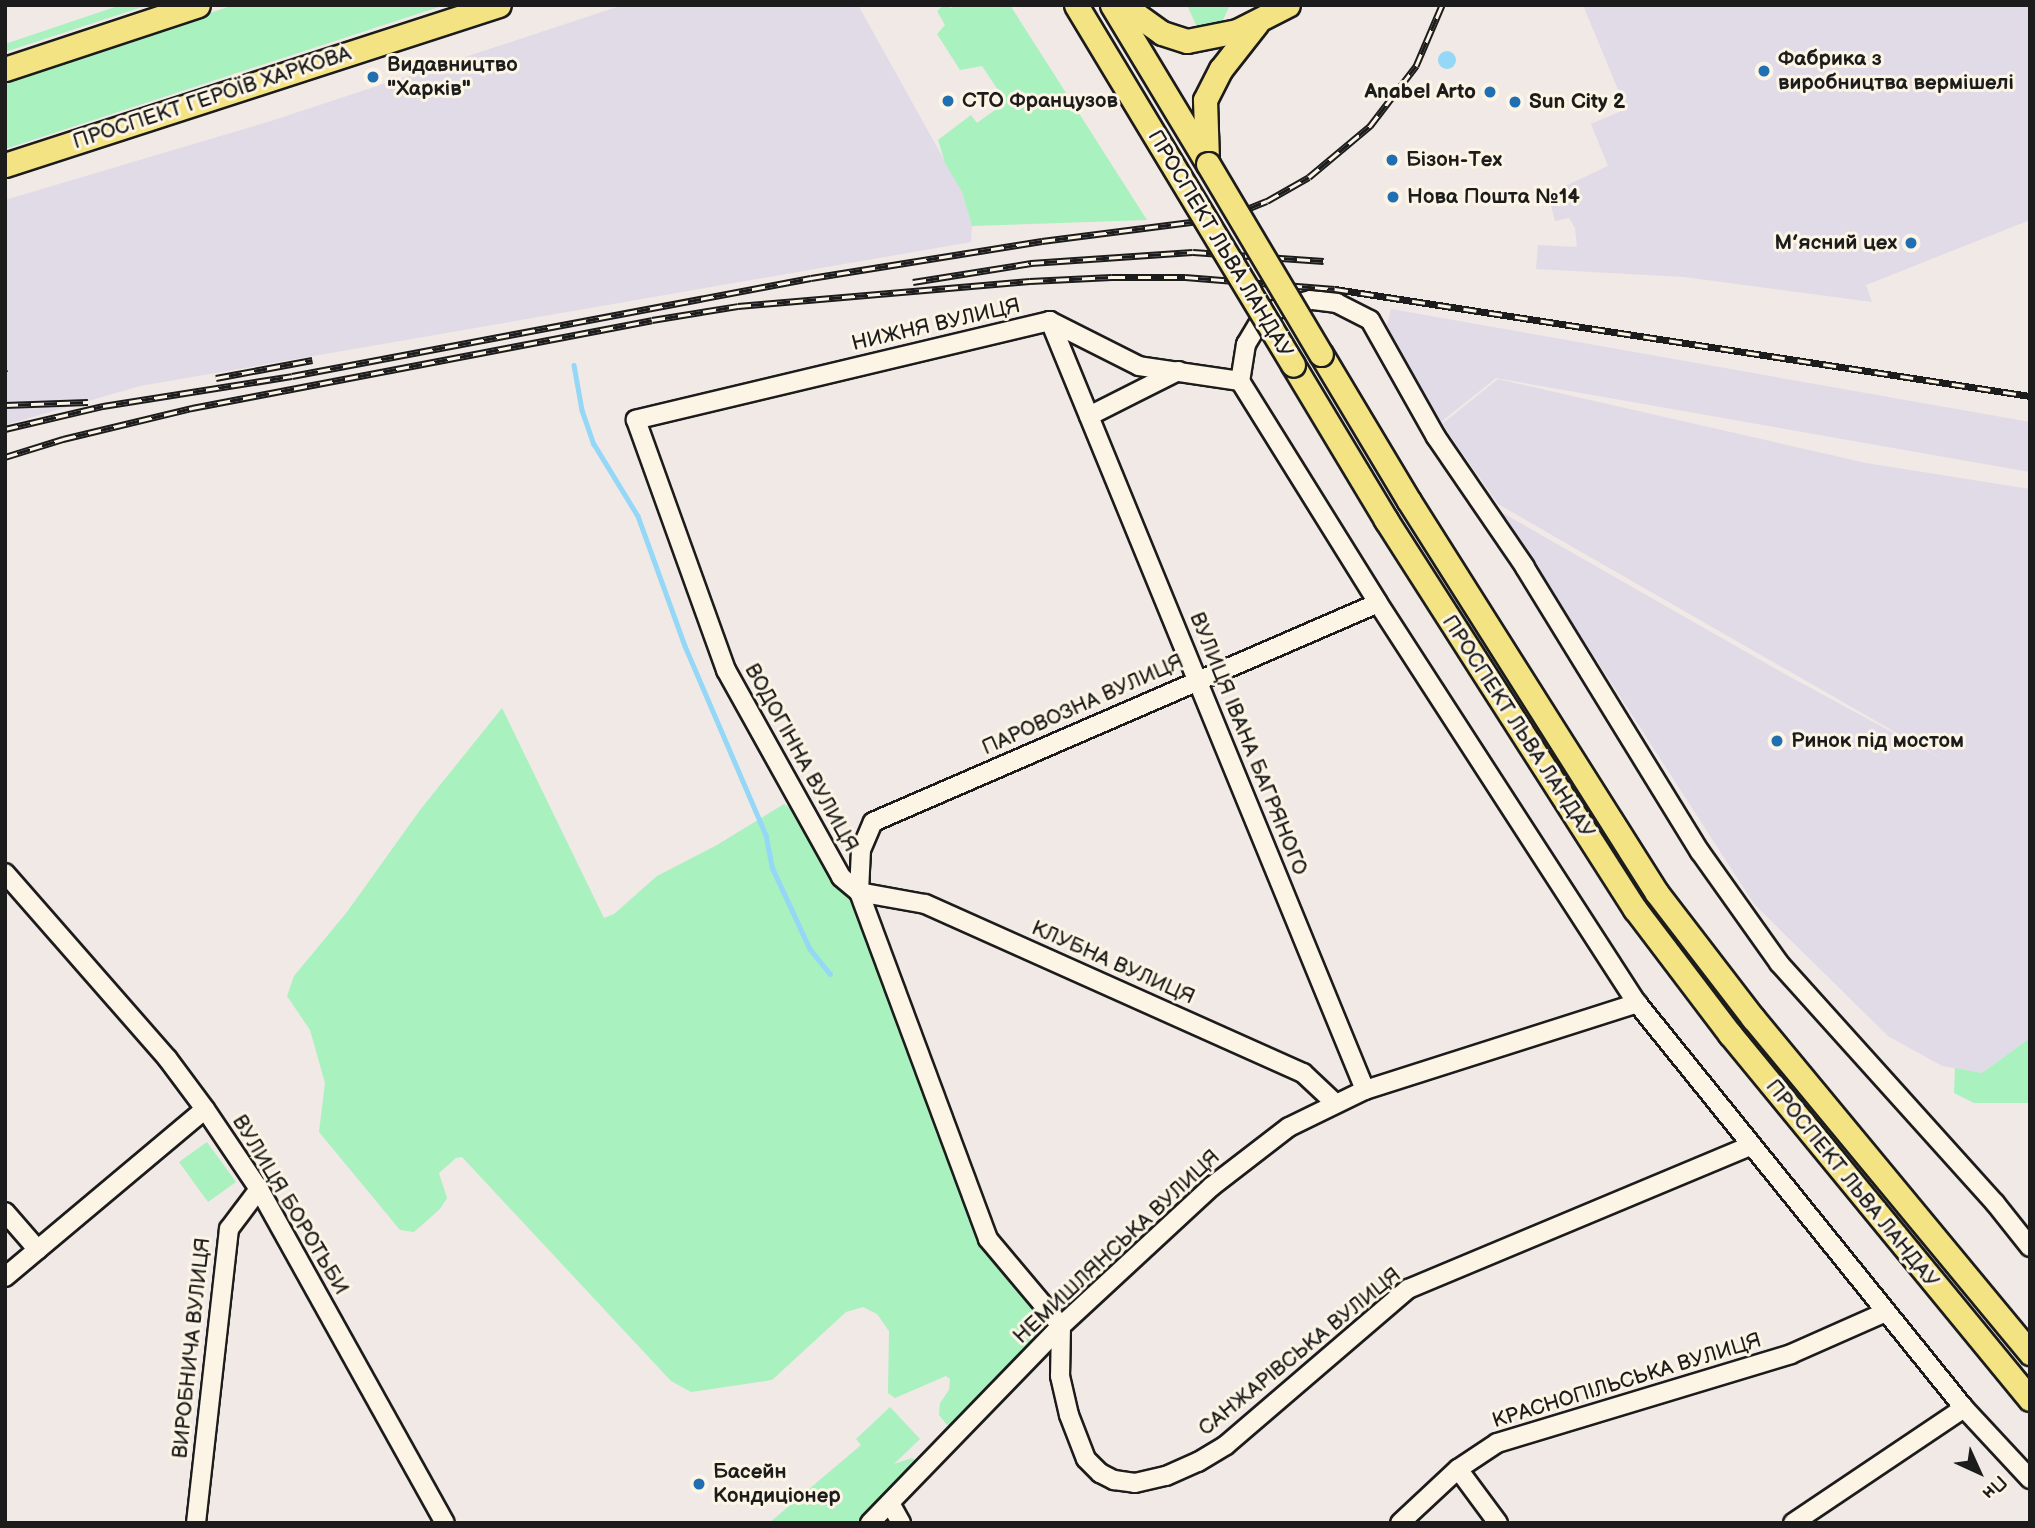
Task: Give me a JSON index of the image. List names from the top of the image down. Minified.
{"streets":{"main road":["ПРОСПЕКТ ГЕРОЇВ ХАРКОВА","ПРОСПЕКТ ЛЬВА ЛАНДАУ"],"street":["НИЖНЯ ВУЛИЦЯ","ПАРОВОЗНА ВУЛИЦЯ","ВУЛИЦЯ ІВАНА БАГРЯНОГО","ВОДОГІННА ВУЛИЦЯ","КЛУБНА ВУЛИЦЯ","ВУЛИЦЯ БОРОТЬБИ","НЕМИШЛЯНСЬКА ВУЛИЦЯ","ВИРОБНИЧА ВУЛИЦЯ","САНЖАРІВСЬКА ВУЛИЦЯ","КРАСНОПІЛЬСЬКА ВУЛИЦЯ"]},"crossings":[["НИЖНЯ ВУЛИЦЯ","ВУЛИЦЯ ІВАНА БАГРЯНОГО"],["НИЖНЯ ВУЛИЦЯ","ВОДОГІННА ВУЛИЦЯ"],["ПАРОВОЗНА ВУЛИЦЯ","ВУЛИЦЯ ІВАНА БАГРЯНОГО"],["ПАРОВОЗНА ВУЛИЦЯ","ВОДОГІННА ВУЛИЦЯ"],["ПАРОВОЗНА ВУЛИЦЯ","КЛУБНА ВУЛИЦЯ"],["ВУЛИЦЯ ІВАНА БАГРЯНОГО","НЕМИШЛЯНСЬКА ВУЛИЦЯ"],["ВОДОГІННА ВУЛИЦЯ","КЛУБНА ВУЛИЦЯ"],["ВОДОГІННА ВУЛИЦЯ","НЕМИШЛЯНСЬКА ВУЛИЦЯ"],["ВОДОГІННА ВУЛИЦЯ","САНЖАРІВСЬКА ВУЛИЦЯ"],["КЛУБНА ВУЛИЦЯ","НЕМИШЛЯНСЬКА ВУЛИЦЯ"],["ВУЛИЦЯ БОРОТЬБИ","ВИРОБНИЧА ВУЛИЦЯ"],["НЕМИШЛЯНСЬКА ВУЛИЦЯ","САНЖАРІВСЬКА ВУЛИЦЯ"]],"places":["Фабрика з виробництва вермішелі","Видавництво \"Харків\"","Anabel Arto","СТО Французов","Sun City 2","Бізон-Тех","Нова Пошта №14","М’ясний цех","Ринок під мостом","Басейн Кондиціонер"],"north":"bottom right"}
